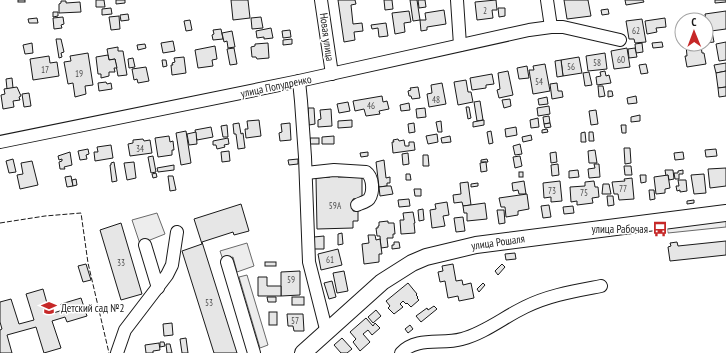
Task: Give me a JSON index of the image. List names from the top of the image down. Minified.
{"streets":{"main road":["улица Рошаля"],"street":["Новая улица","улица Попудренко"]},"crossings":[["Новая улица","улица Попудренко"]],"places":{"bus stop":["улица Рабочая"],"school or university":["Детский сад №2"]},"house_numbers":["2","62","60","58","56","17","19","54","48","46","34","77","73","75","59А","61","33","59","53","57"],"north":"top"}
